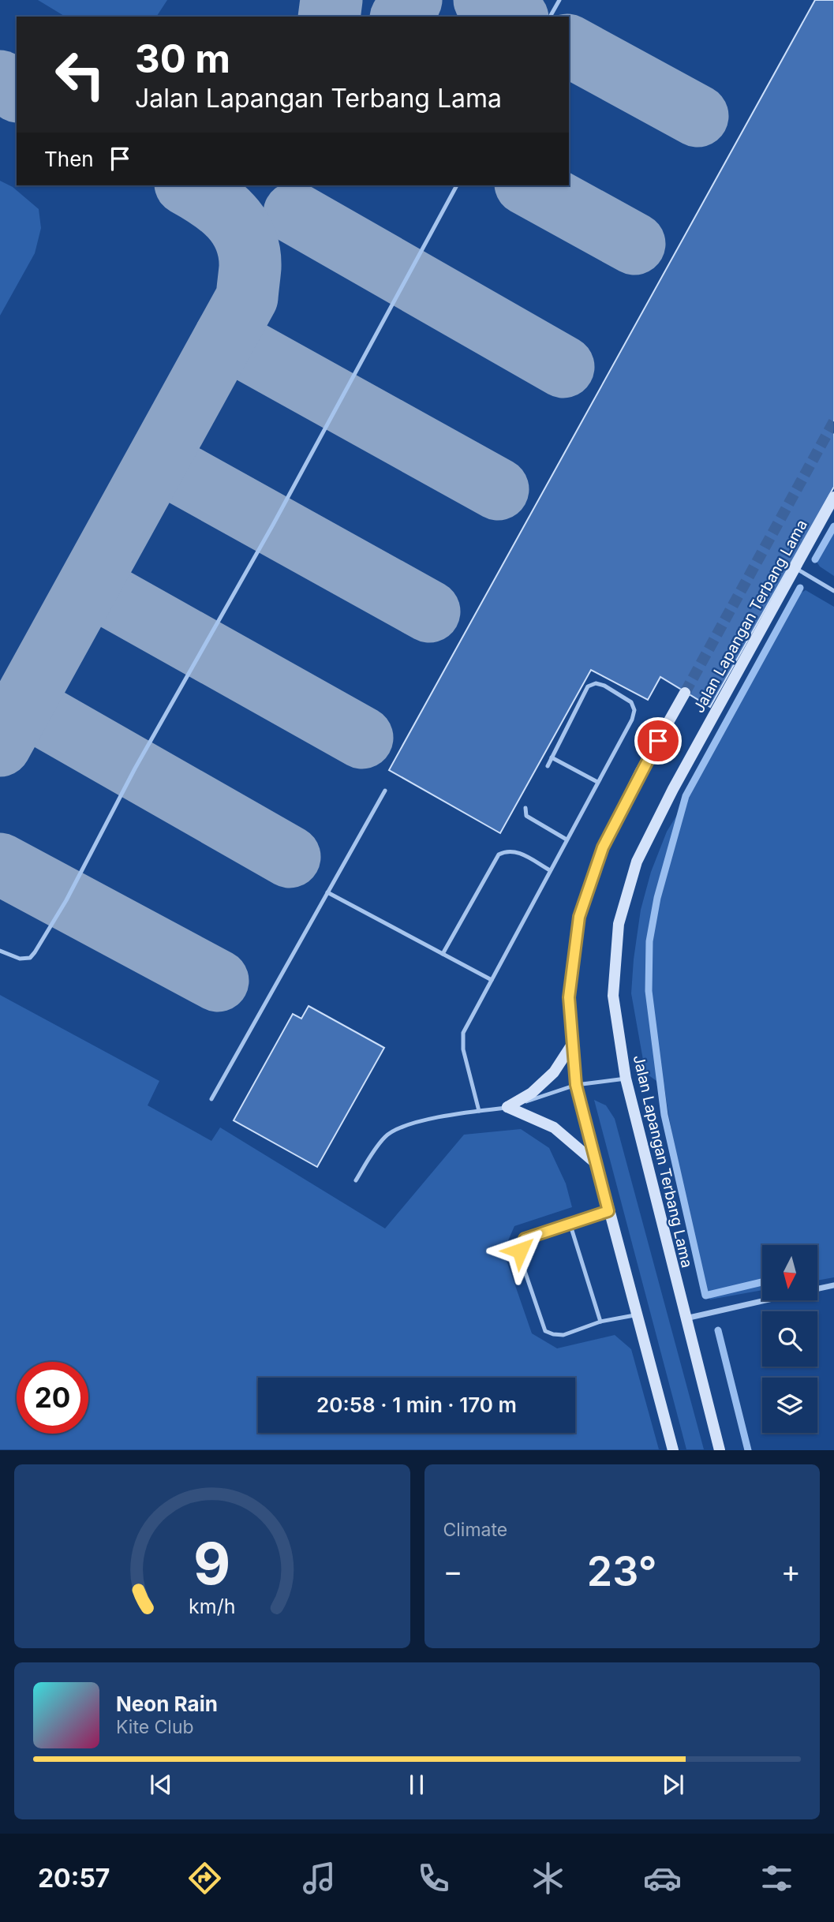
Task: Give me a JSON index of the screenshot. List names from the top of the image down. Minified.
{"streets":{"main road":["Jalan Lapangan Terbang Lama"]},"north":"bottom","page":{"turn":["30 m","Jalan Lapangan Terbang Lama"],"then":"Then","limit":"20","trip":"20:58 · 1 min · 170 m","tile":"Climate","heat":["−","23°","+"],"song":["Neon Rain","Kite Club"],"tabs":"20:57","gauge":["9","km/h"]}}
